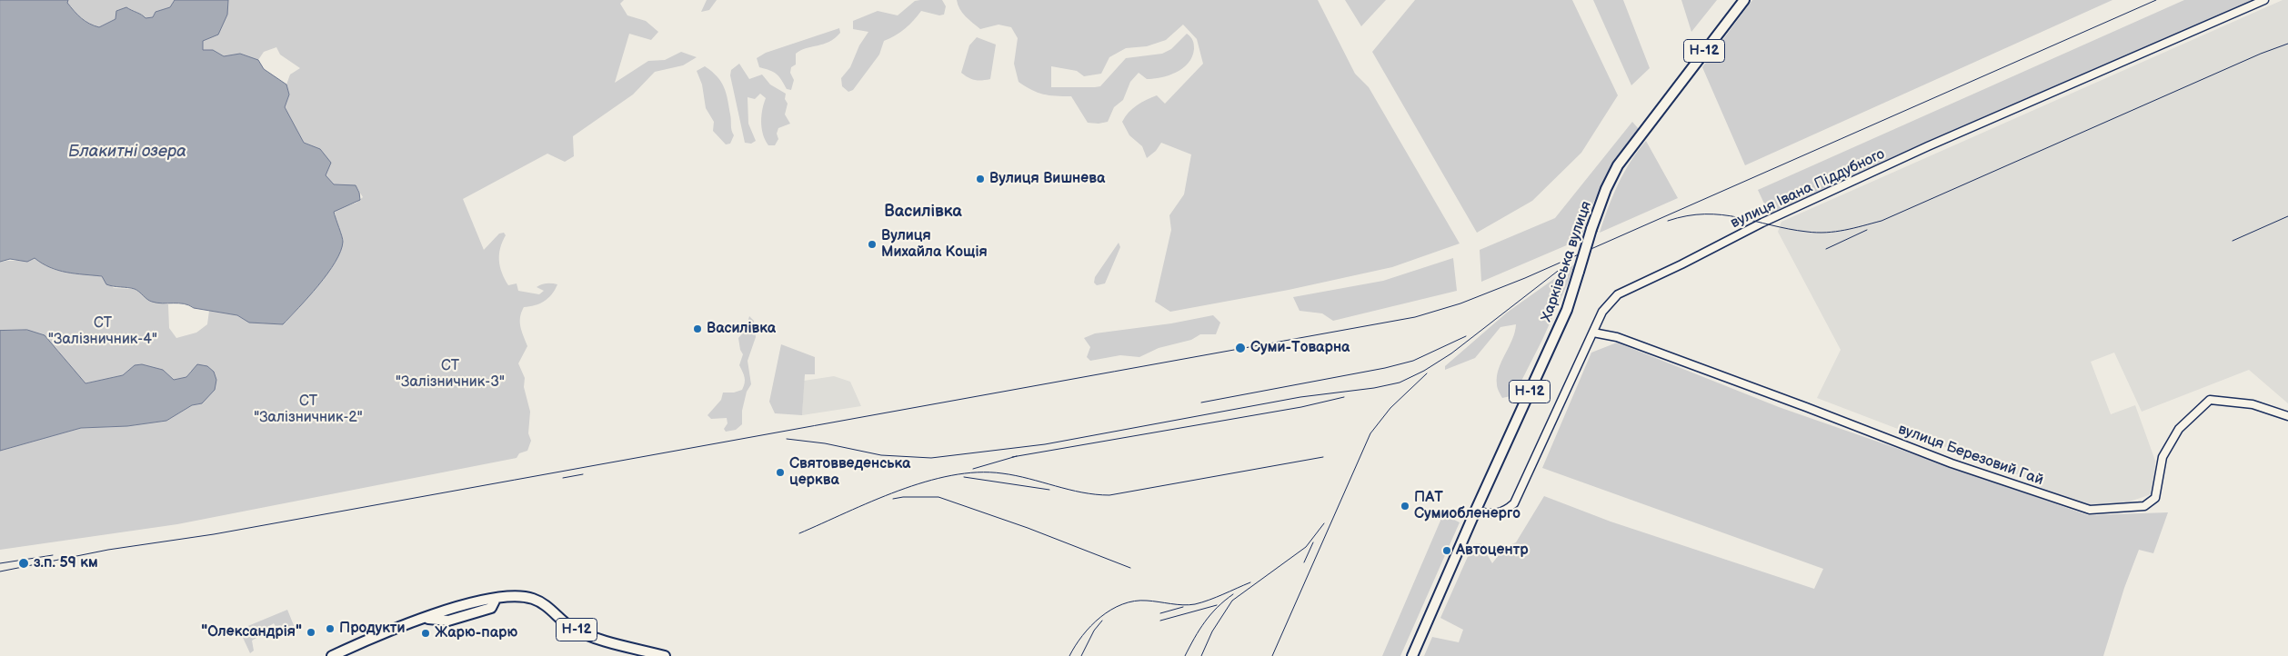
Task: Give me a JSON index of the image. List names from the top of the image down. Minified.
{"streets":{"main road":["Н-12","Харківська вулиця"],"street":["вулиця Івана Піддубного","вулиця Березовий Гай"]},"crossings":[["вулиця Івана Піддубного","Харківська вулиця"],["вулиця Івана Піддубного","вулиця Березовий Гай"]],"districts":["Василівка"],"water":["Блакитні озера"],"parks":["СТ \"Залізничник-4\"","СТ \"Залізничник-3\"","СТ \"Залізничник-2\""],"places":["Вулиця Вишнева","Вулиця Михайла Кощія","Василівка","Суми-Товарна","Святовведенська церква","ПАТ Сумиобленерго","Автоцентр","з.п. 59 км","Продукти","\"Олександрія\"","Жарю-парю"]}
